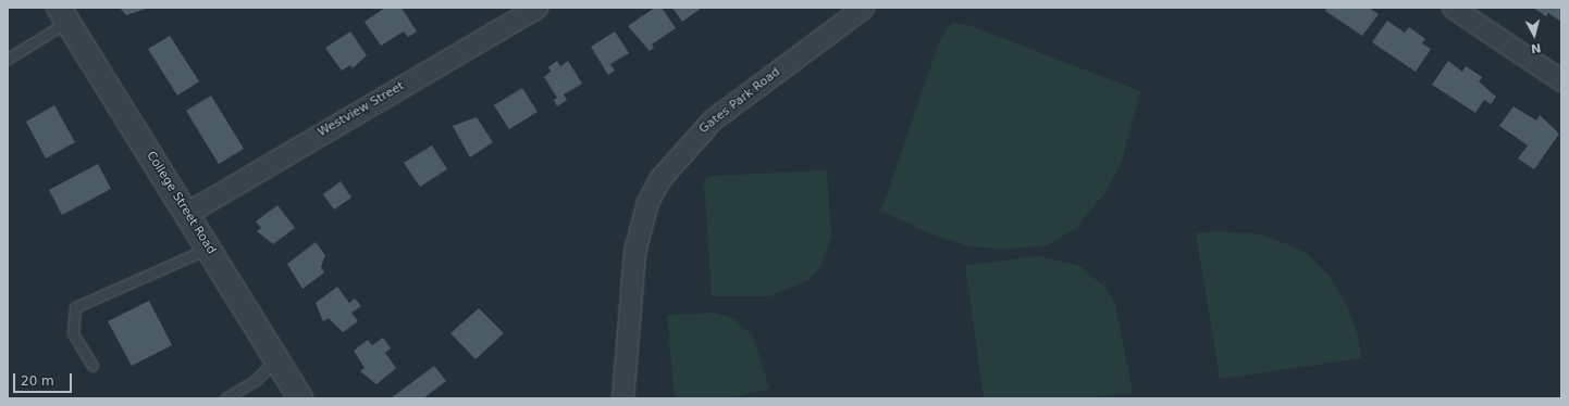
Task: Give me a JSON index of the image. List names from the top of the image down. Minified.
{"streets":{"street":["Gates Park Road","Westview Street","College Street Road"]},"crossings":[["Westview Street","College Street Road"]],"scale_bar":"20 m","north":"bottom"}
